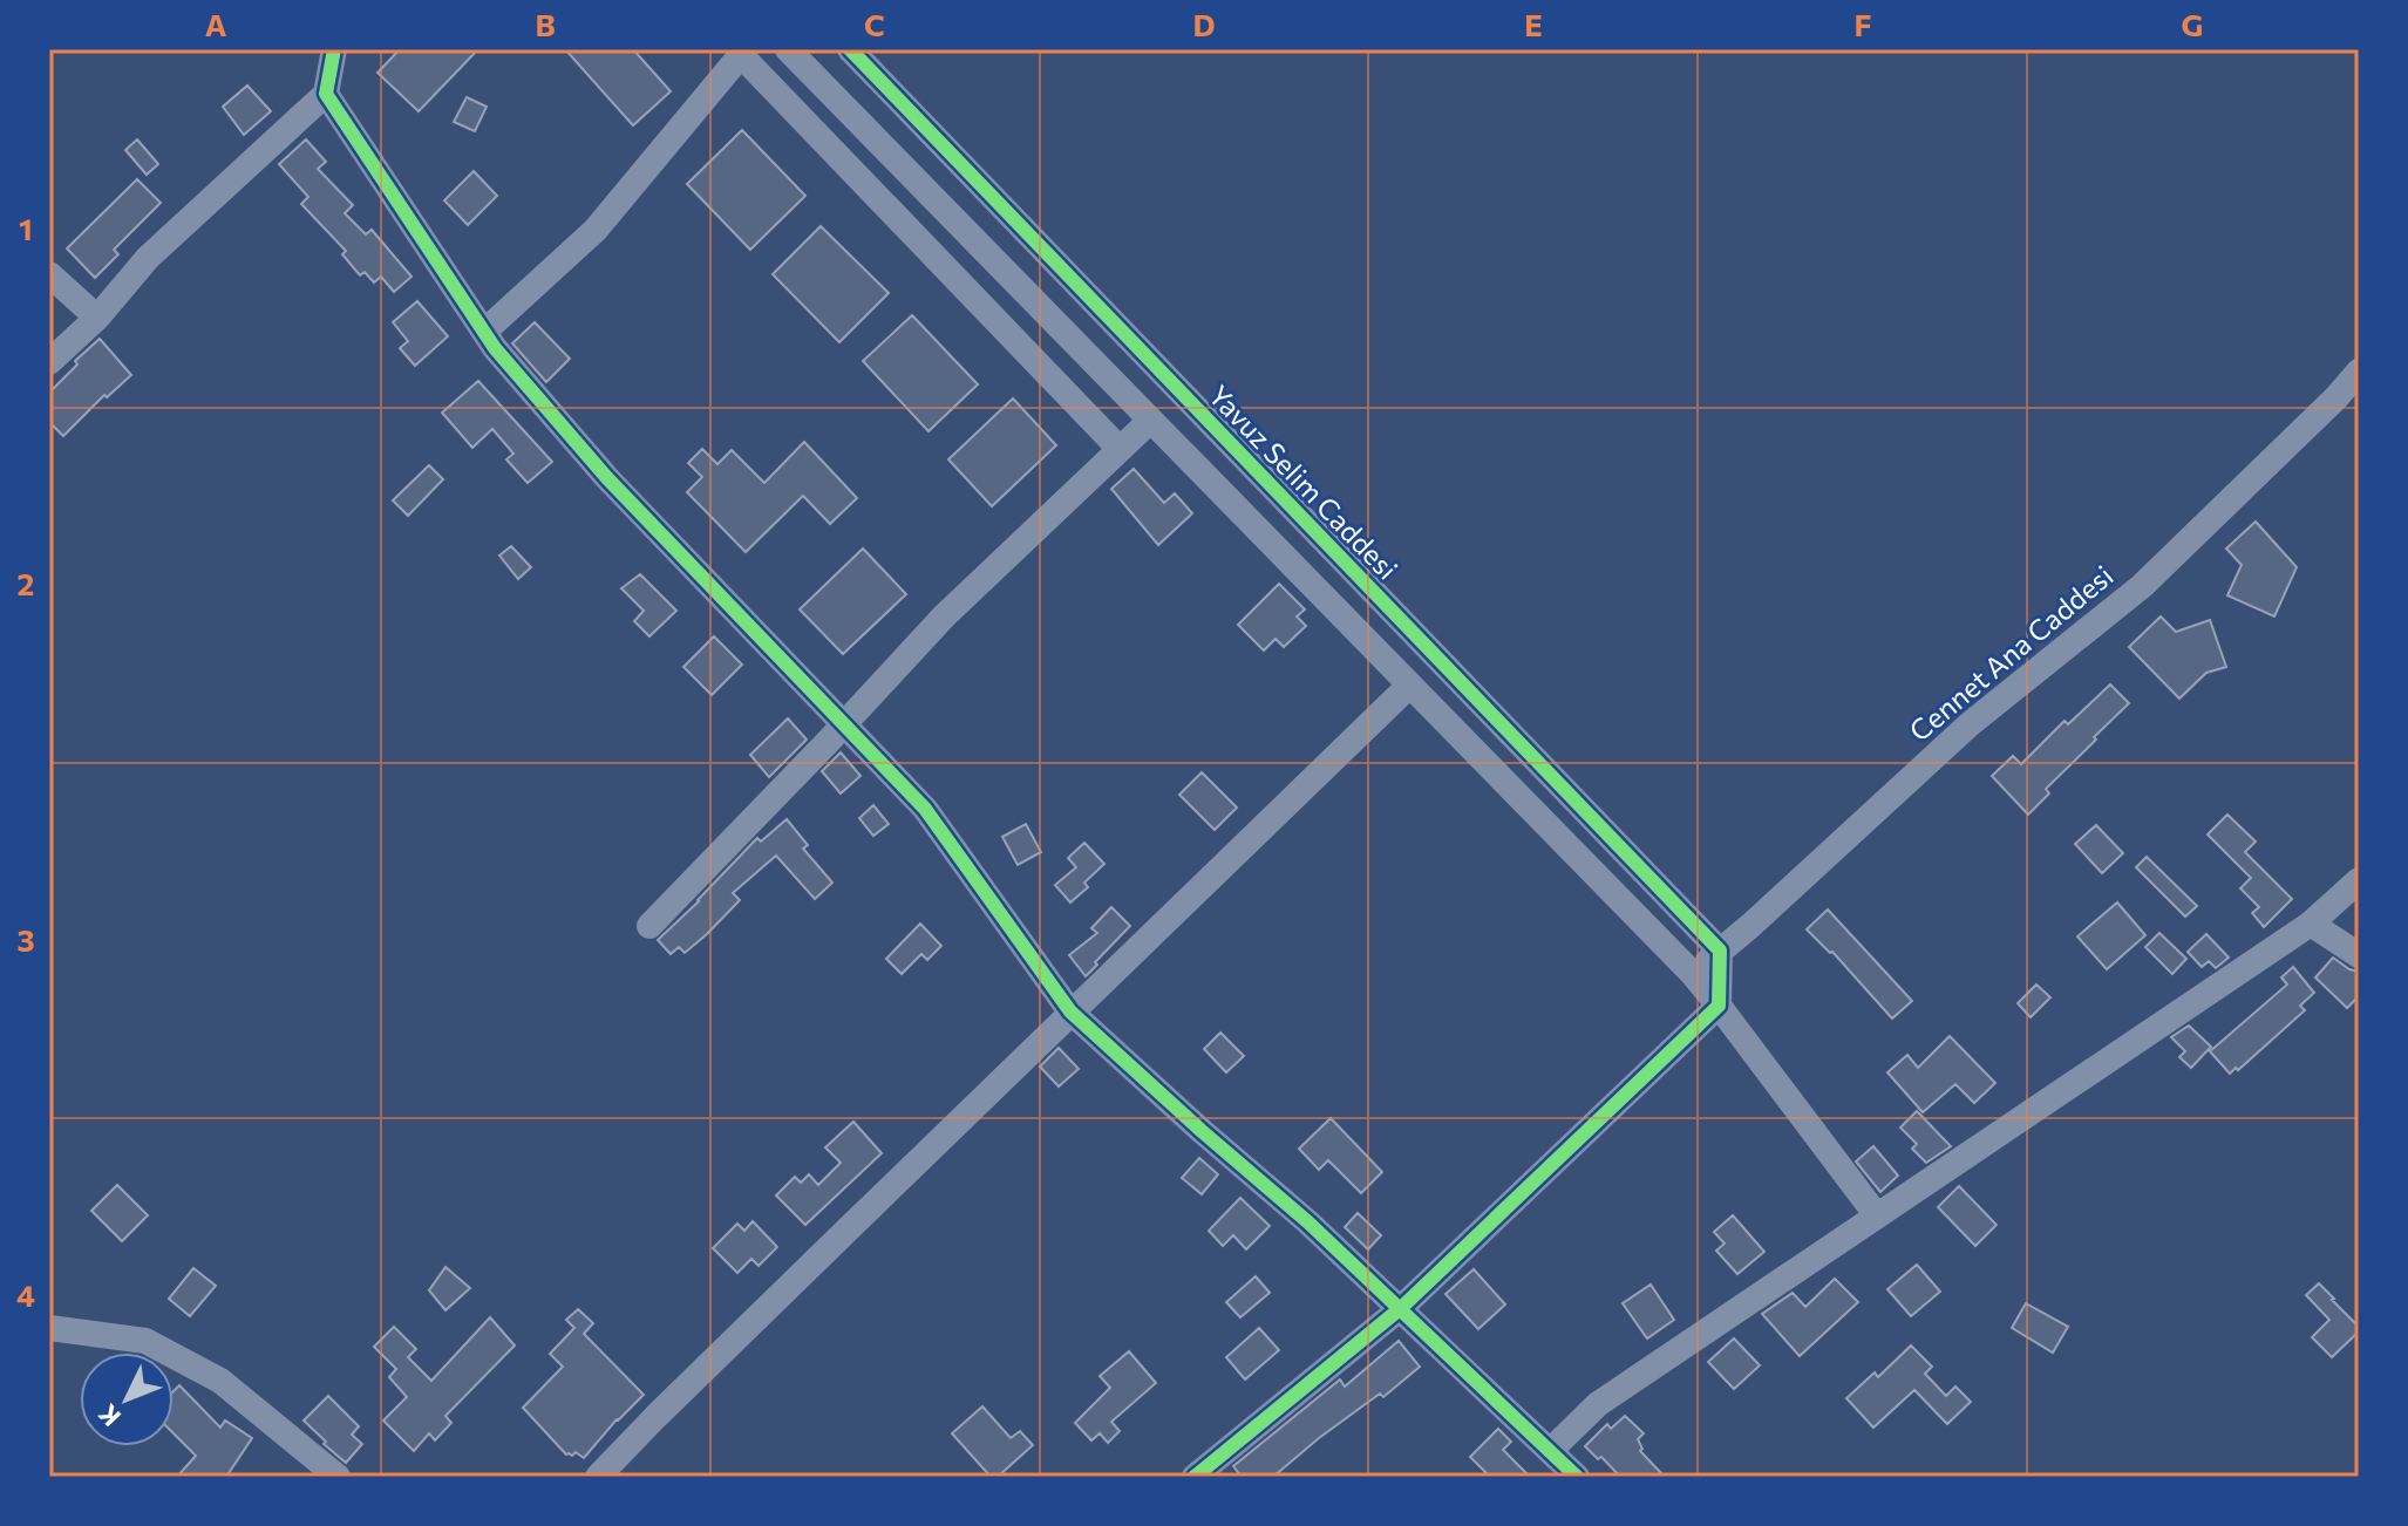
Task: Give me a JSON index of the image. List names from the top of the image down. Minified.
{"streets":{"street":["Yavuz Selim Caddesi","Cennet Ana Caddesi"]},"crossings":[["Yavuz Selim Caddesi","Cennet Ana Caddesi"]],"north":"bottom left","grid":{"columns":["A","B","C","D","E","F","G"],"rows":["1","2","3","4"]}}
